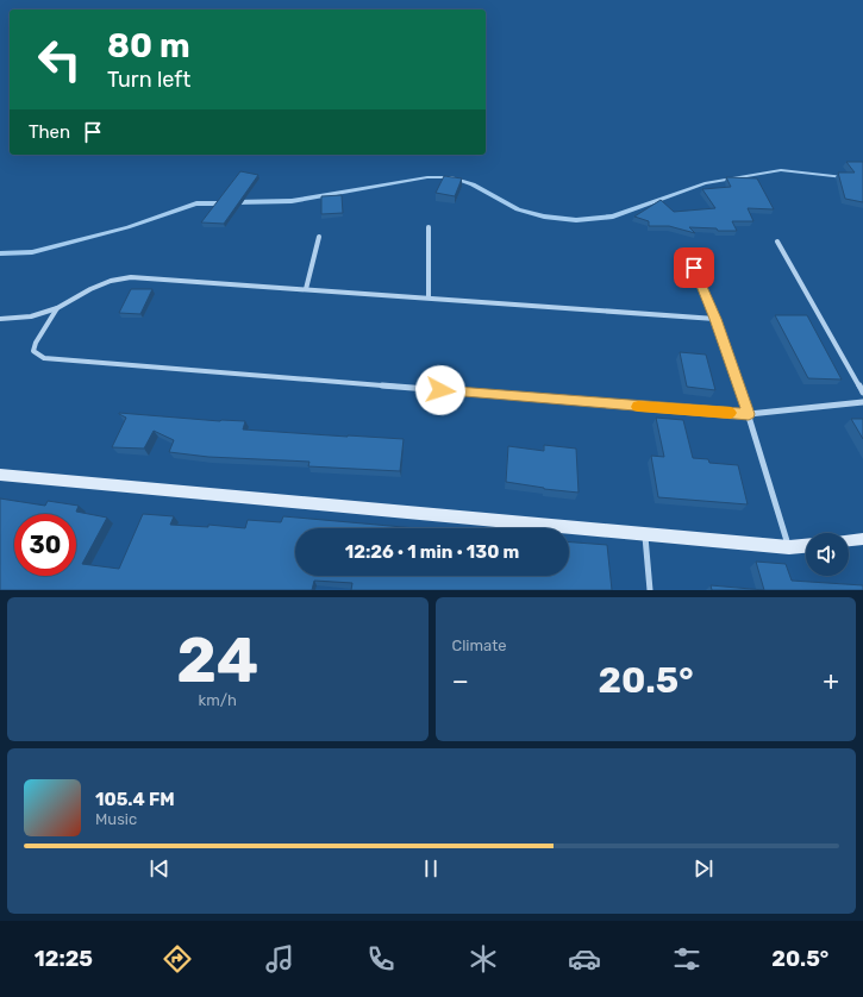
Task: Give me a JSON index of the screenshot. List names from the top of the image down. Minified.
{"page":{"turn":["80 m","Turn left"],"then":"Then","limit":"30","trip":"12:26 · 1 min · 130 m","tile":[["24","km/h"],"Climate"],"heat":["−","20.5°","+"],"song":["105.4 FM","Music"],"tabs":["12:25","20.5°"]}}
